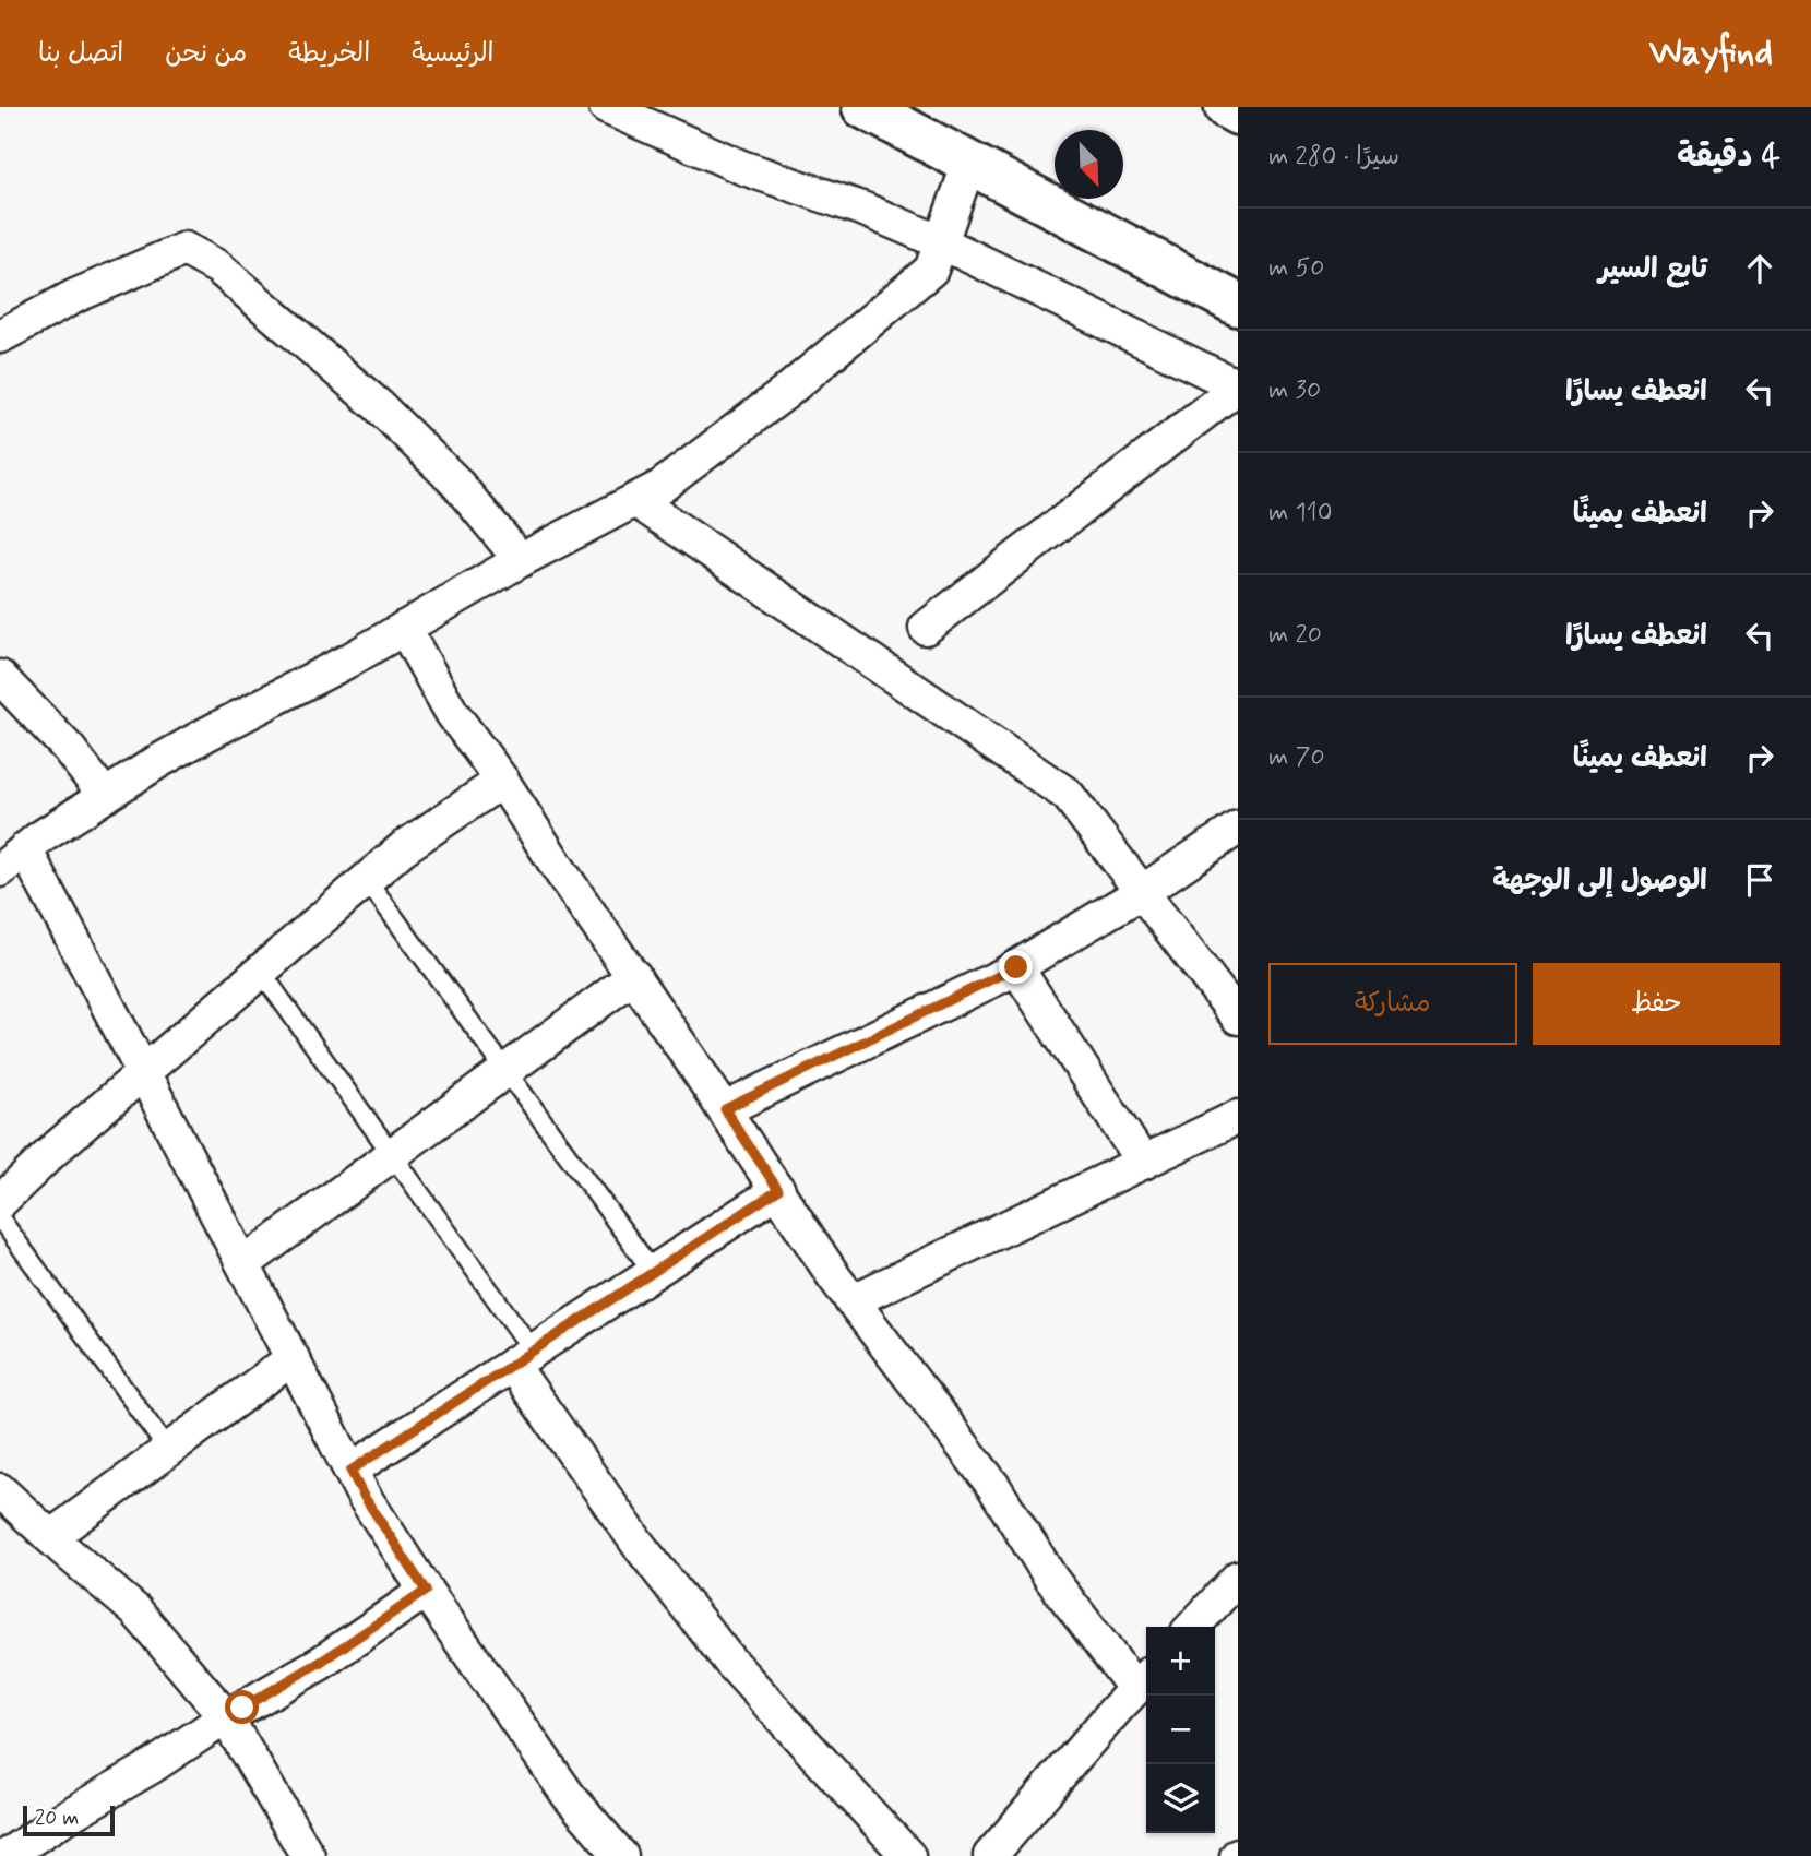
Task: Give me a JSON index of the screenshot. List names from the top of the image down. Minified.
{"scale_bar":"20 m","north":"bottom right","page":{"header":"Wayfind","nav":["الرئيسية","الخريطة","من نحن","اتصل بنا"],"heading":["4 دقيقة","سيرًا · 280 m"],"list":[["تابع السير","50 m"],["انعطف يسارًا","30 m"],["انعطف يمينًا","110 m"],["انعطف يسارًا","20 m"],["انعطف يمينًا","70 m"],"الوصول إلى الوجهة"],"buttons":["حفظ","مشاركة"],"map_buttons":["+","−"],"scale":"20 m"}}
